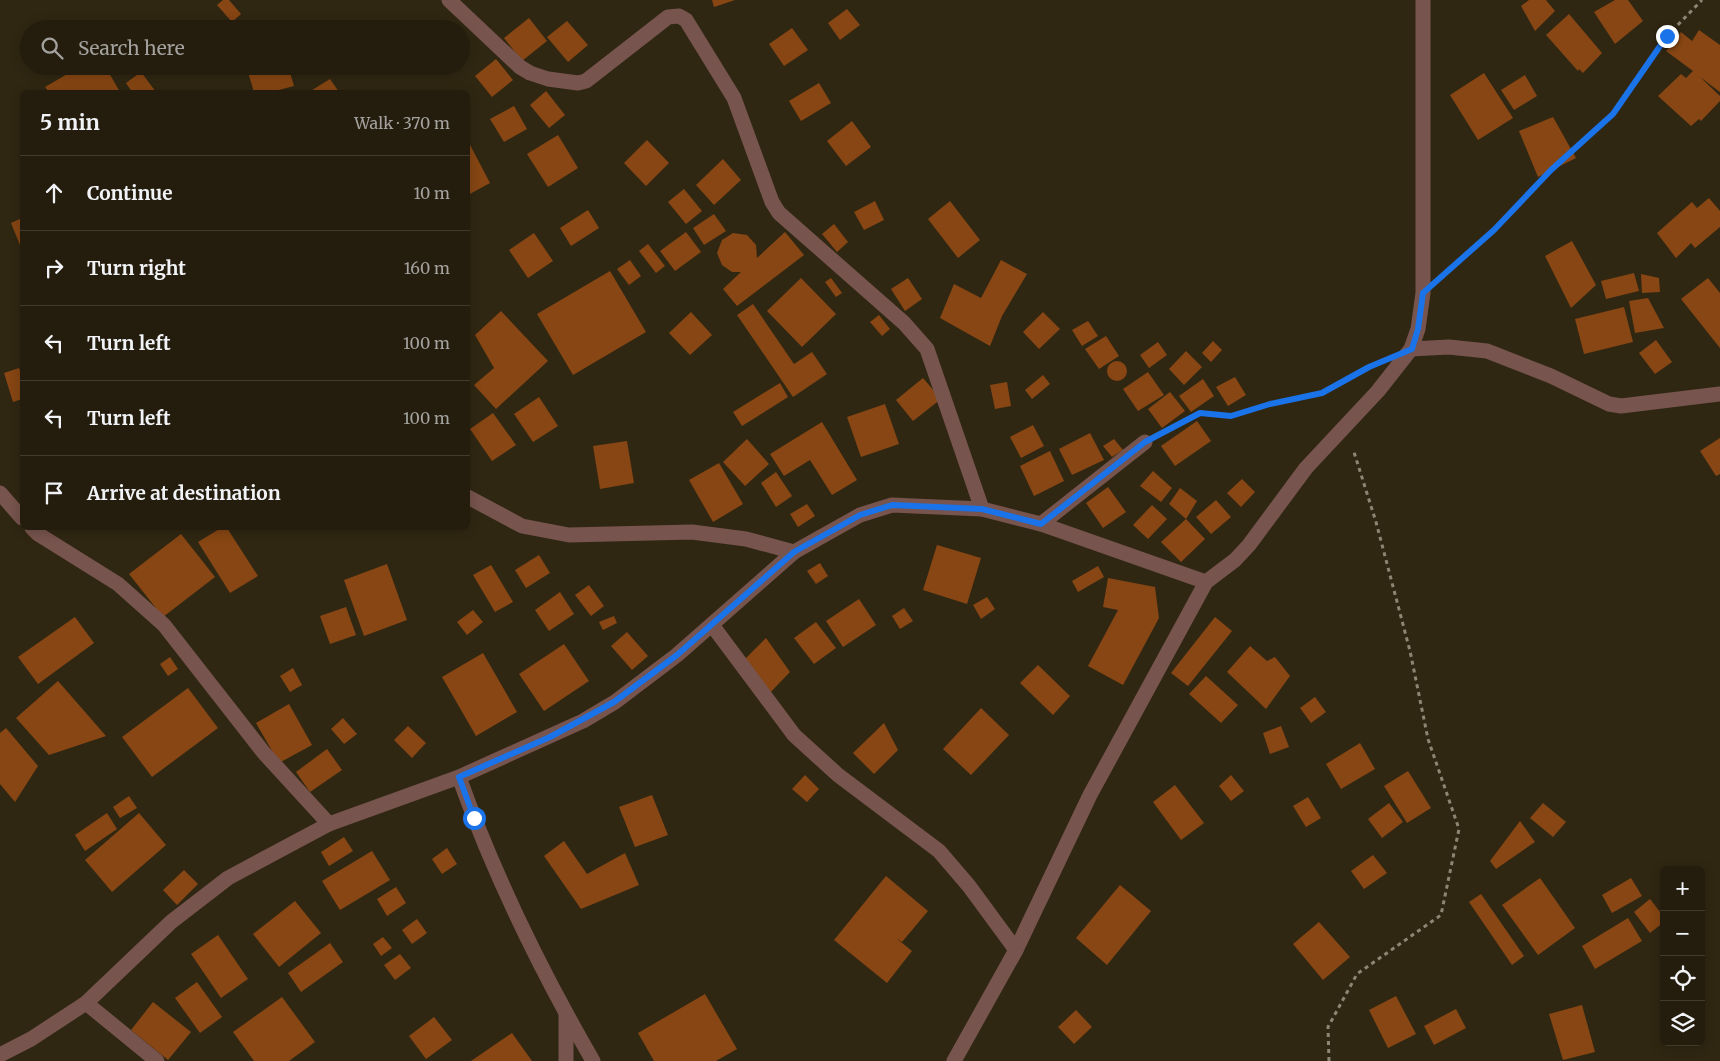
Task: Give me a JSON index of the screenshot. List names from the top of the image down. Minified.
{"page":{"search":"Search here","heading":["5 min","Walk · 370 m"],"list":[["Continue","10 m"],["Turn right","160 m"],["Turn left","100 m"],["Turn left","100 m"],"Arrive at destination"],"map_buttons":["+","−"]}}
